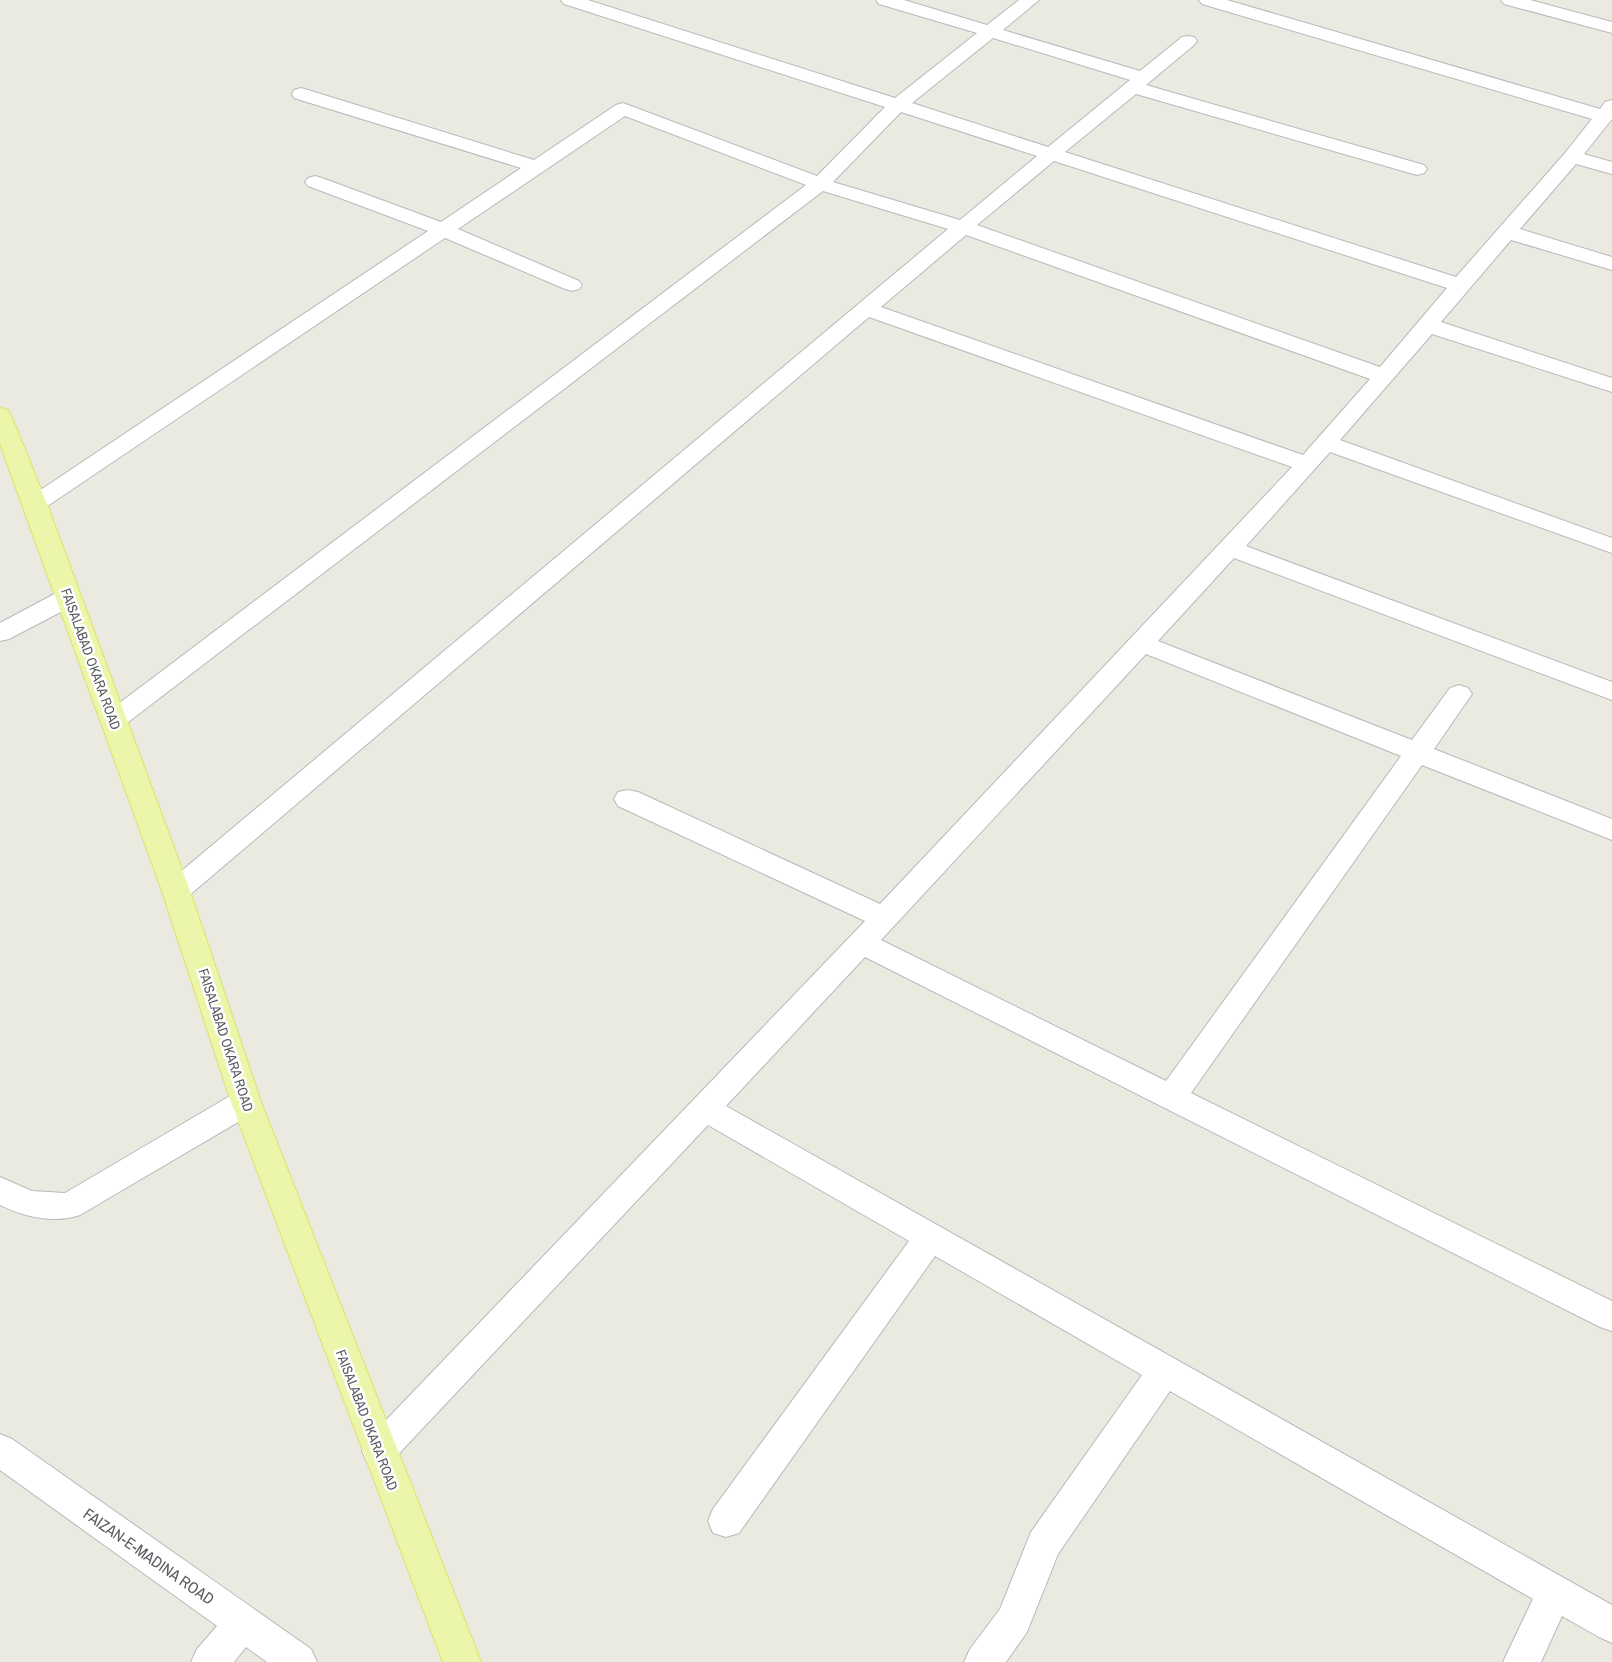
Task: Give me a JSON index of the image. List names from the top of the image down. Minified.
{"streets":{"main road":["FAISALABAD OKARA ROAD"],"street":["FAIZAN-E-MADINA ROAD"]}}
